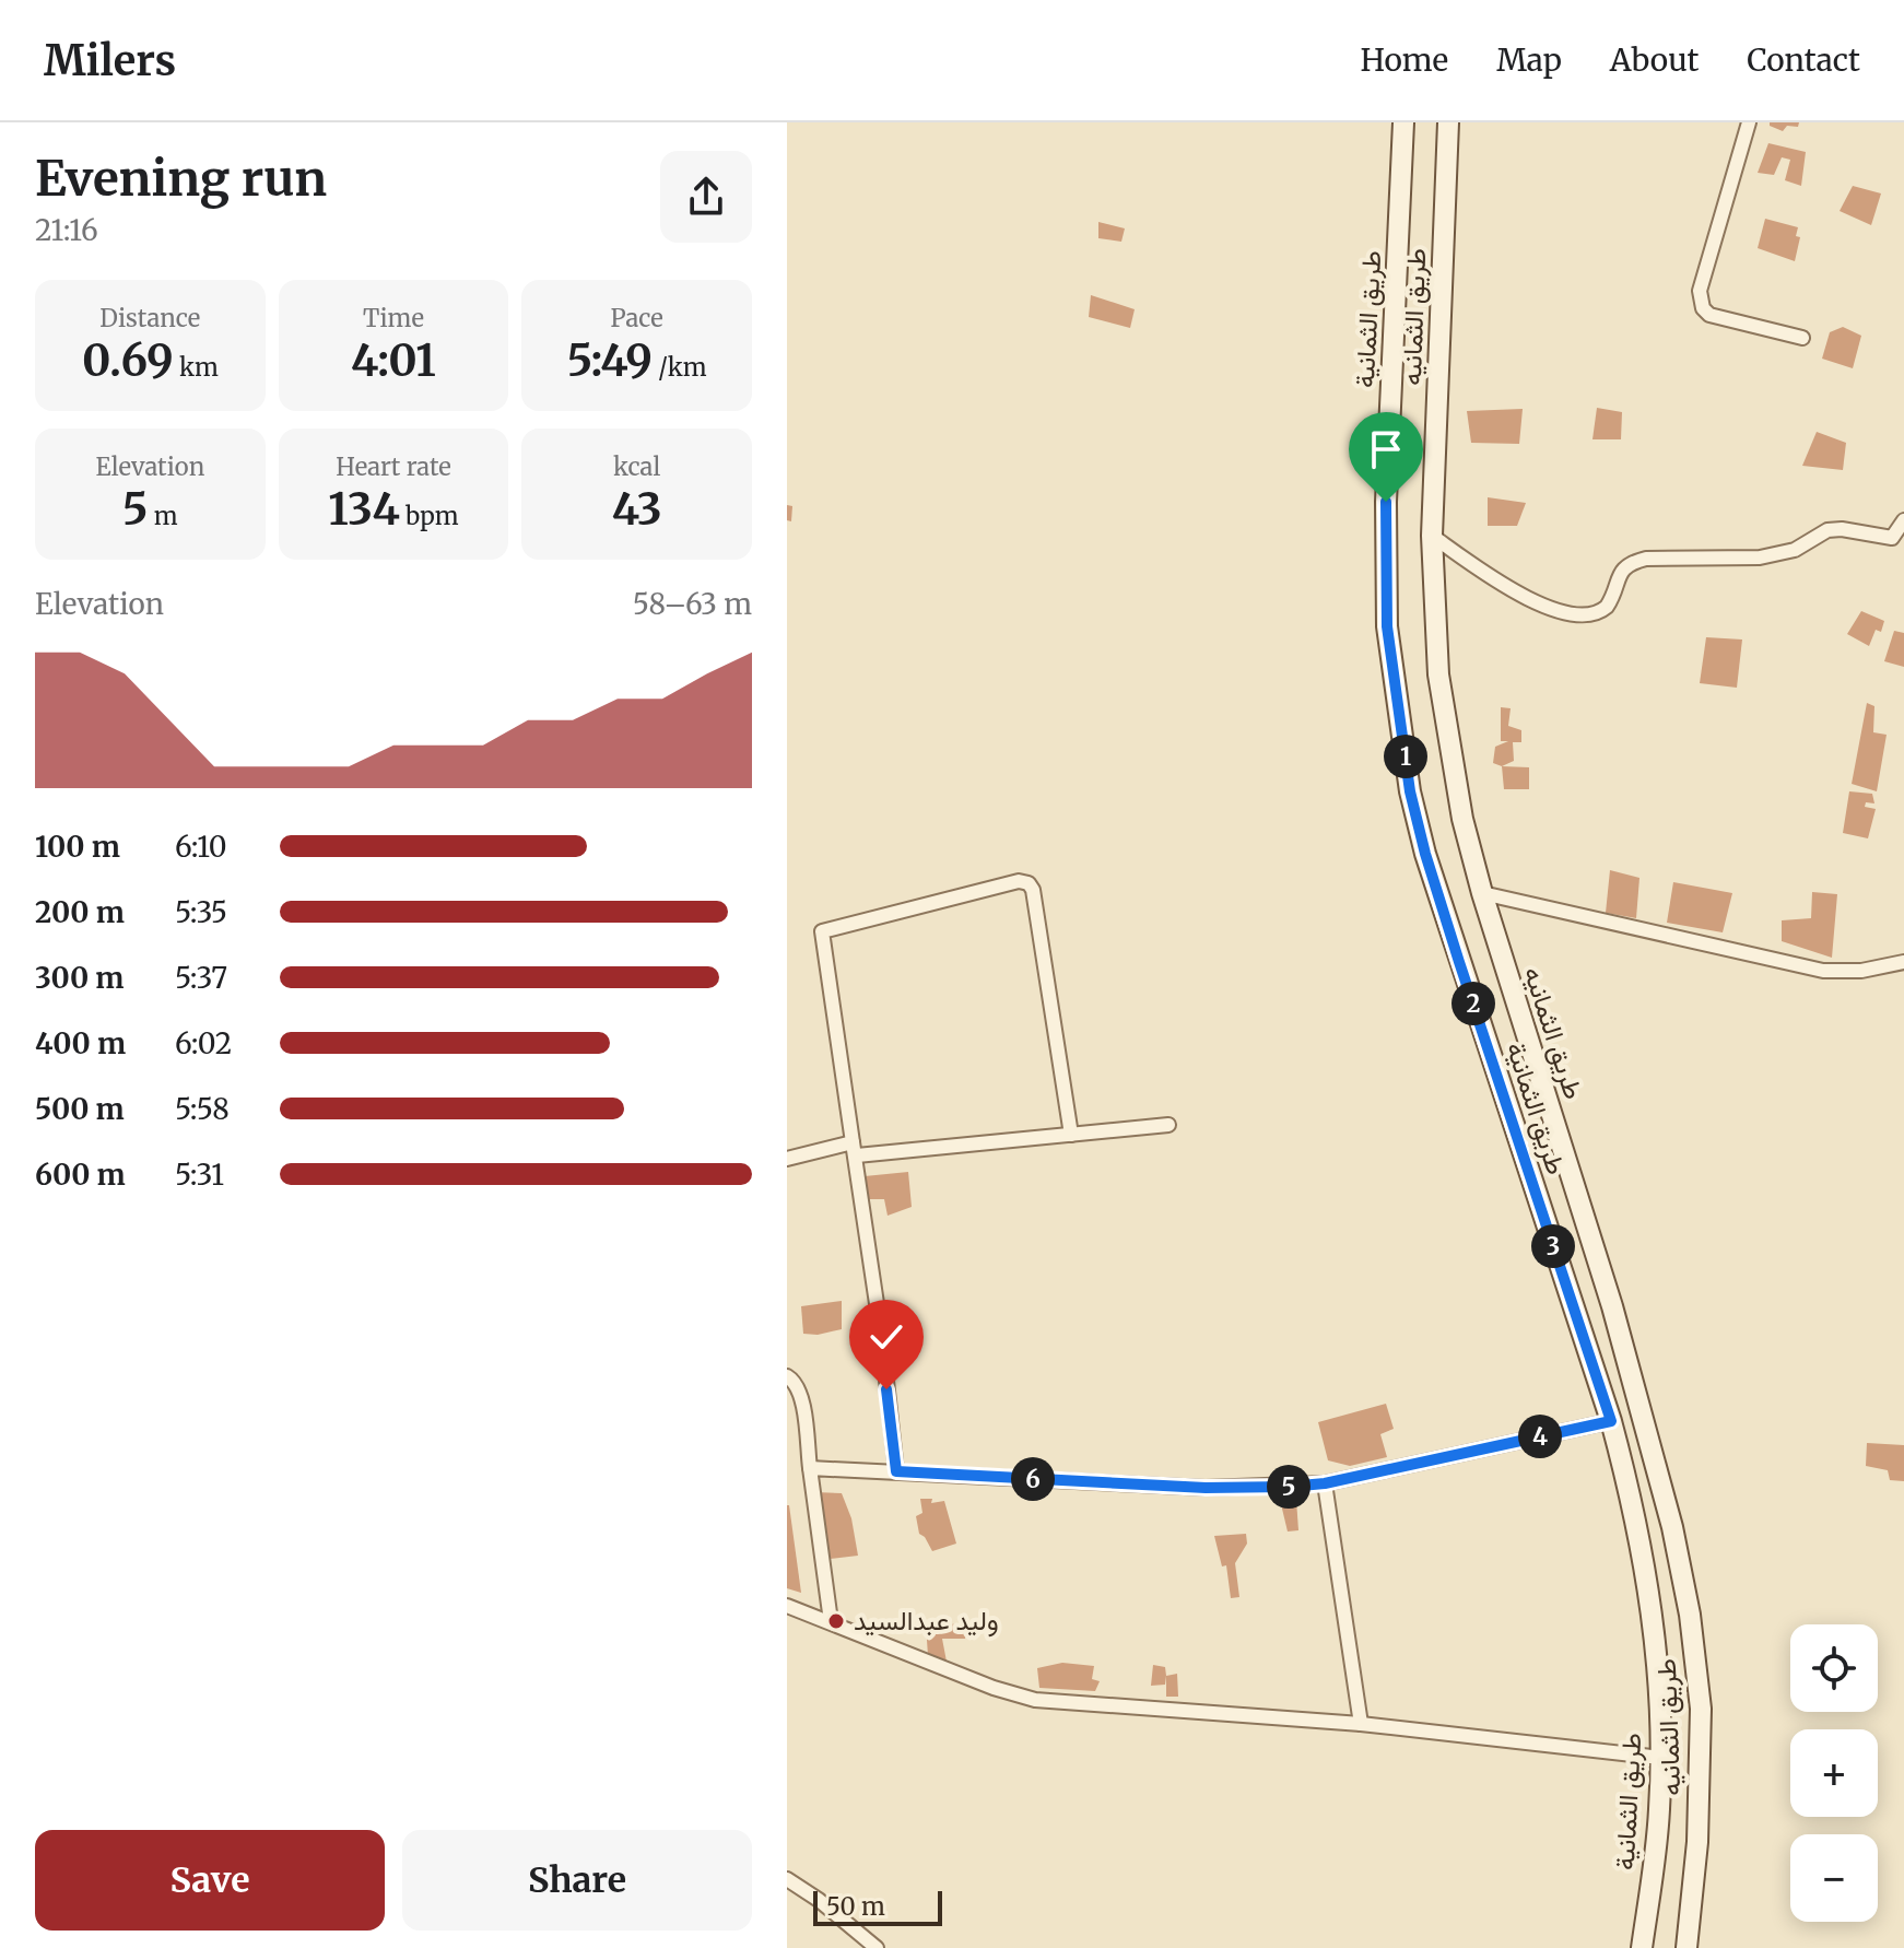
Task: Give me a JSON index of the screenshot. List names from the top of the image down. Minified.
{"streets":{"street":["طريق الثمانيه","طريق الثمانية"]},"places":["وليد عبدالسيد"],"scale_bar":"50 m","page":{"header":"Milers","nav":["Home","Map","About","Contact"],"heading":["Evening run","21:16"],"stats":[["Distance","0.69 km"],["Time","4:01"],["Pace","5:49 /km"],["Elevation","5 m"],["Heart rate","134 bpm"],["kcal","43"]],"chart":["Elevation","58–63 m"],"pins":["1","2","3","4","6","5"],"list":[{"name":"100 m","note":"6:10"},{"name":"200 m","note":"5:35"},{"name":"300 m","note":"5:37"},{"name":"400 m","note":"6:02"},{"name":"500 m","note":"5:58"},{"name":"600 m","note":"5:31"}],"map_buttons":["+","−"],"buttons":["Save","Share"],"scale":"50 m"}}
